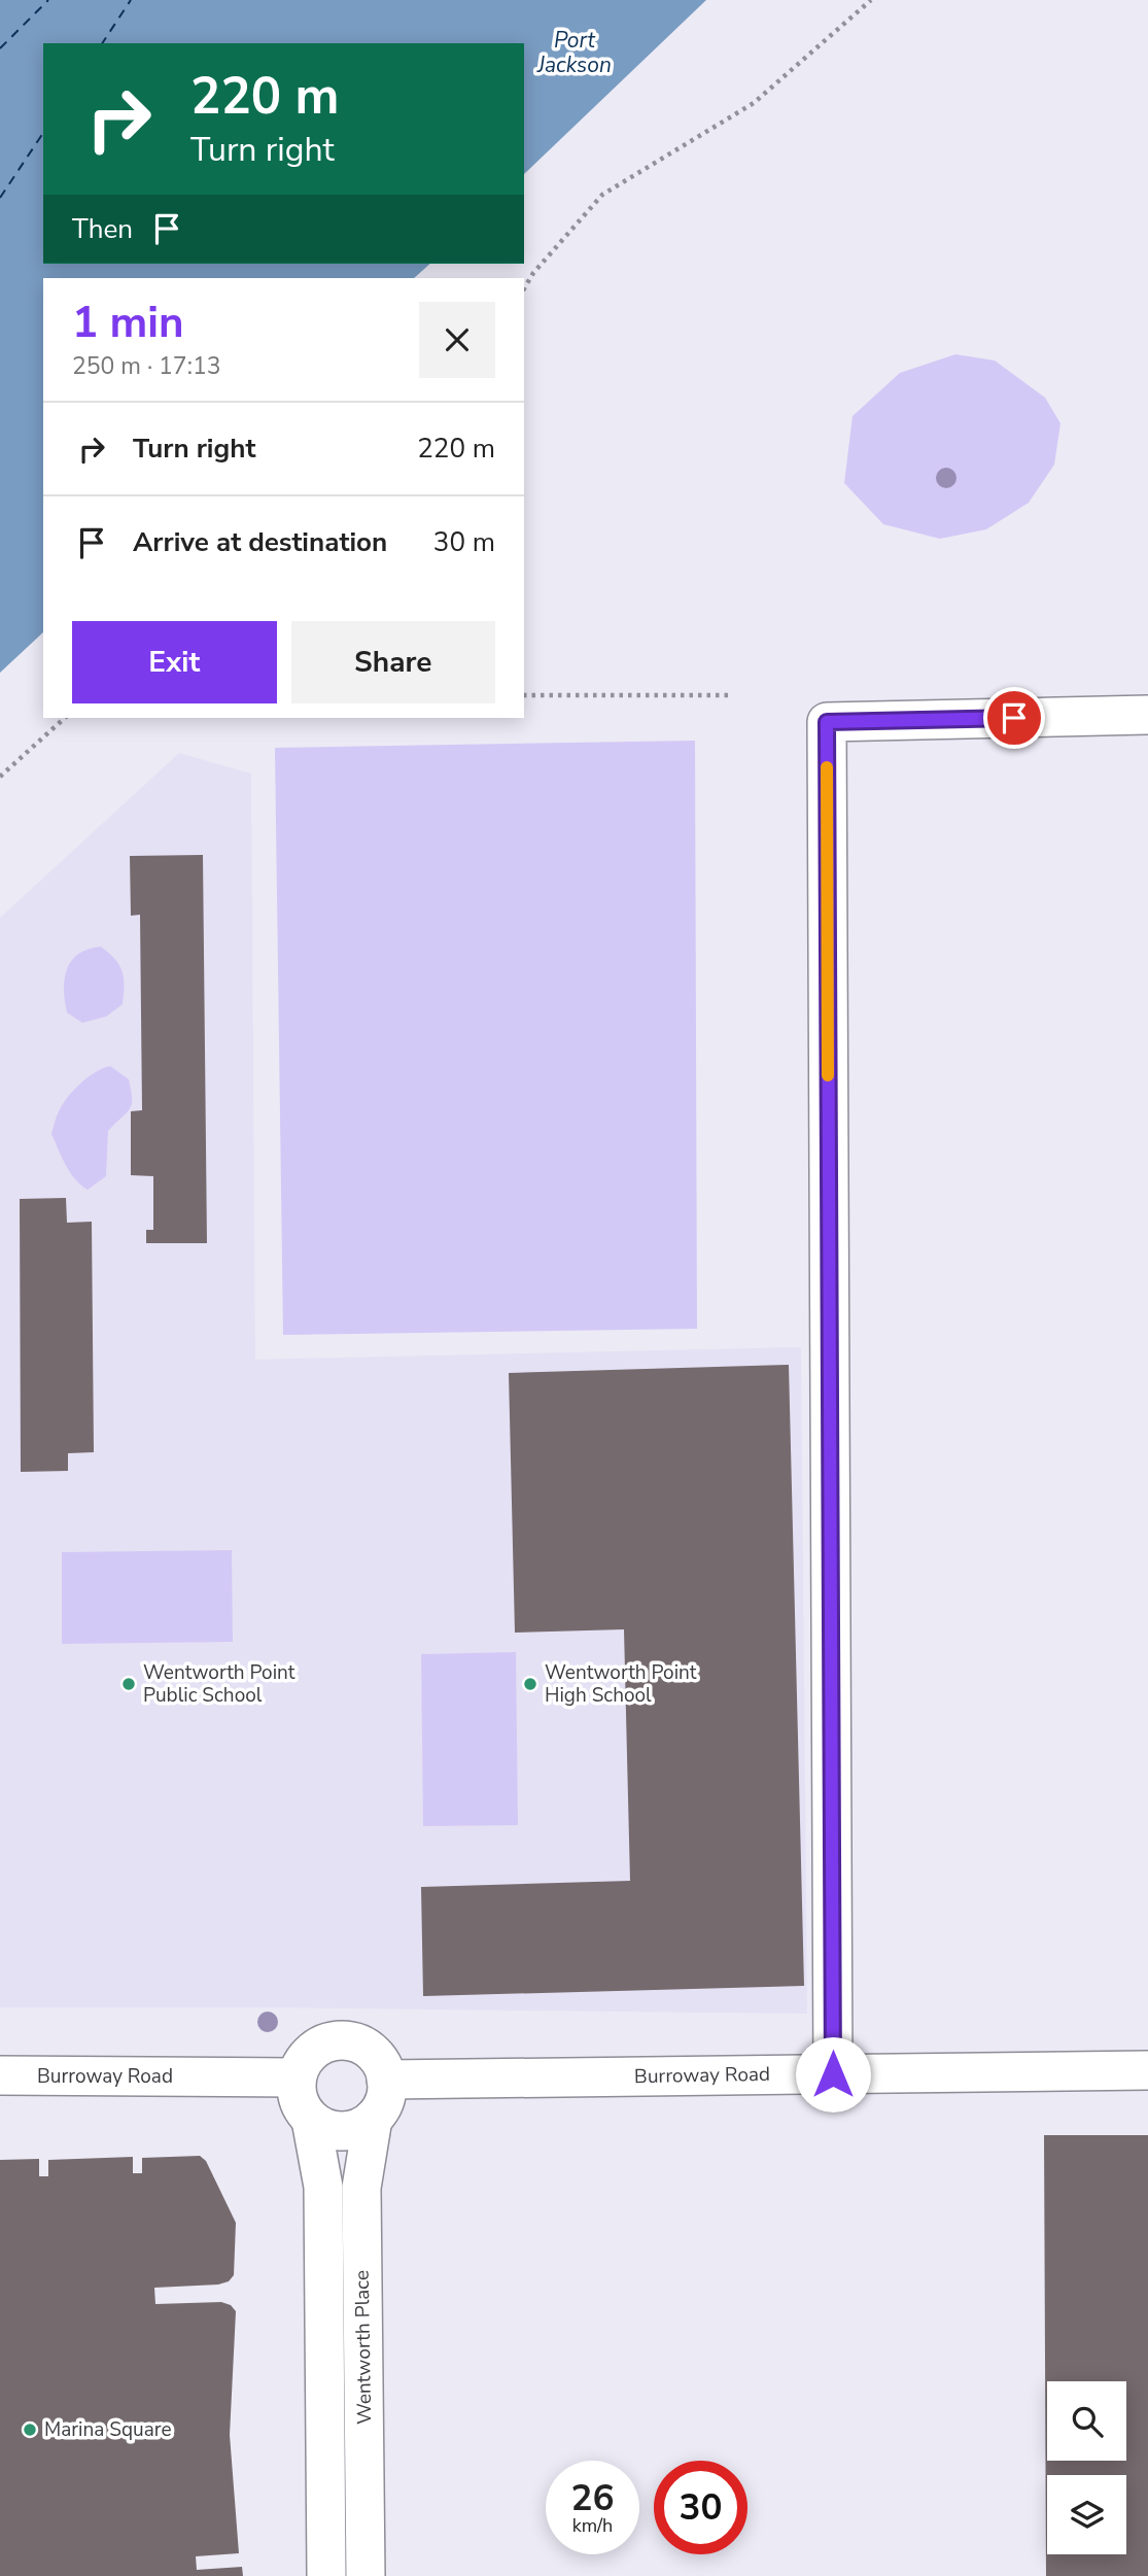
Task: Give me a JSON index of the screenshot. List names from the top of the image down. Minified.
{"streets":{"street":["Burroway Road","Wentworth Place"]},"crossings":[["Burroway Road","Wentworth Place"]],"water":["Port Jackson"],"places":["Wentworth Point Public School","Wentworth Point High School","Marina Square"],"page":{"turn":["220 m","Turn right"],"then":"Then","heading":["1 min","250 m · 17:13"],"list":[{"name":"Turn right","value":"220 m"},{"name":"Arrive at destination","value":"30 m"}],"buttons":["Exit","Share"],"speed":"26 km/h","limit":"30"}}
